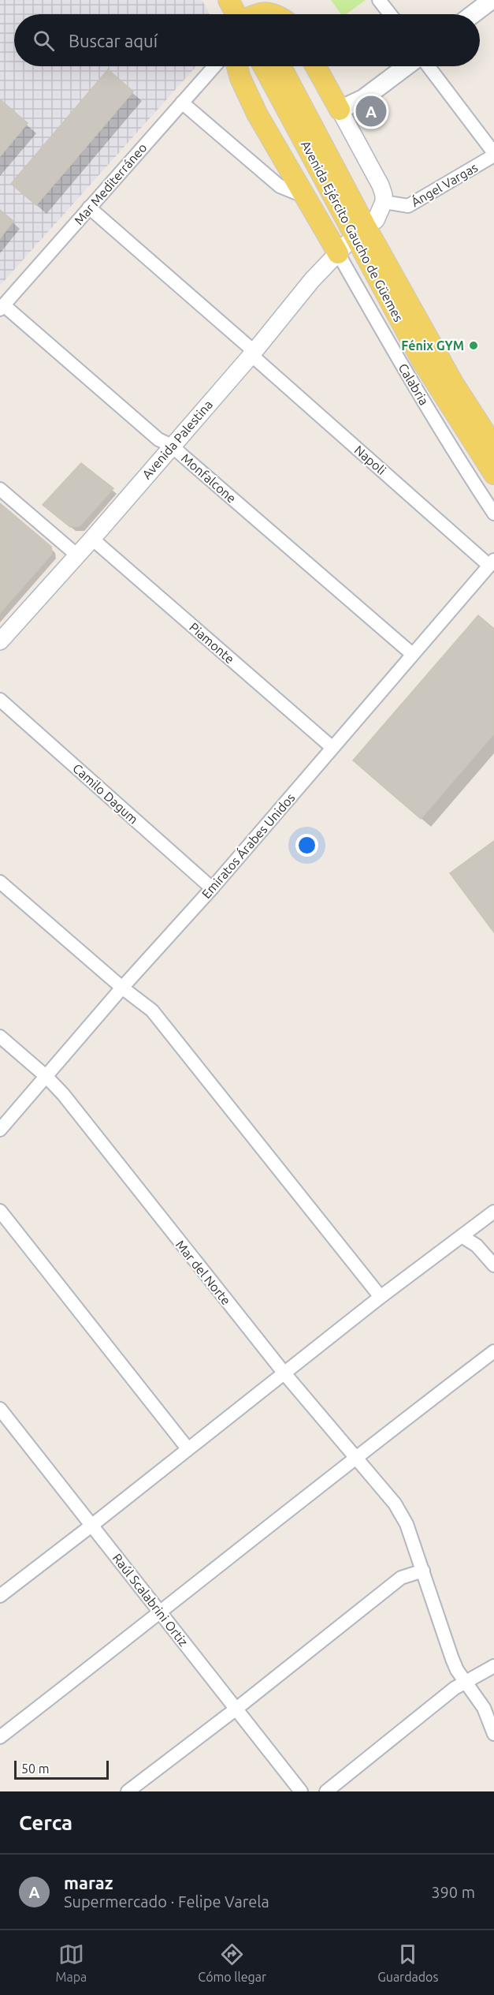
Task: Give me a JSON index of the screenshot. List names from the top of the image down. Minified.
{"streets":{"main road":["Avenida Ejército Gaucho de Güemes"],"street":["Mar Mediterráneo","Ángel Vargas","Calabria","Avenida Palestina","Napoli","Monfalcone","Piamonte","Camilo Dagum","Emiratos Árabes Unidos","Mar del Norte","Raúl Scalabrini Ortiz"]},"crossings":[["Mar Mediterráneo","Napoli"],["Mar Mediterráneo","Monfalcone"],["Avenida Ejército Gaucho de Güemes","Avenida Palestina"],["Calabria","Avenida Palestina"],["Avenida Palestina","Napoli"],["Avenida Palestina","Monfalcone"],["Avenida Palestina","Piamonte"],["Napoli","Emiratos Árabes Unidos"],["Monfalcone","Emiratos Árabes Unidos"],["Piamonte","Emiratos Árabes Unidos"],["Camilo Dagum","Emiratos Árabes Unidos"],["Emiratos Árabes Unidos","Mar del Norte"]],"places":["Fénix GYM"],"scale_bar":"50 m","page":{"search":"Buscar aquí","pins":"A","scale":"50 m","heading":"Cerca","list":[{"mark":"A","name":"maraz","note":"Supermercado · Felipe Varela","value":"390 m"}],"nav":["Mapa","Cómo llegar","Guardados"]}}
